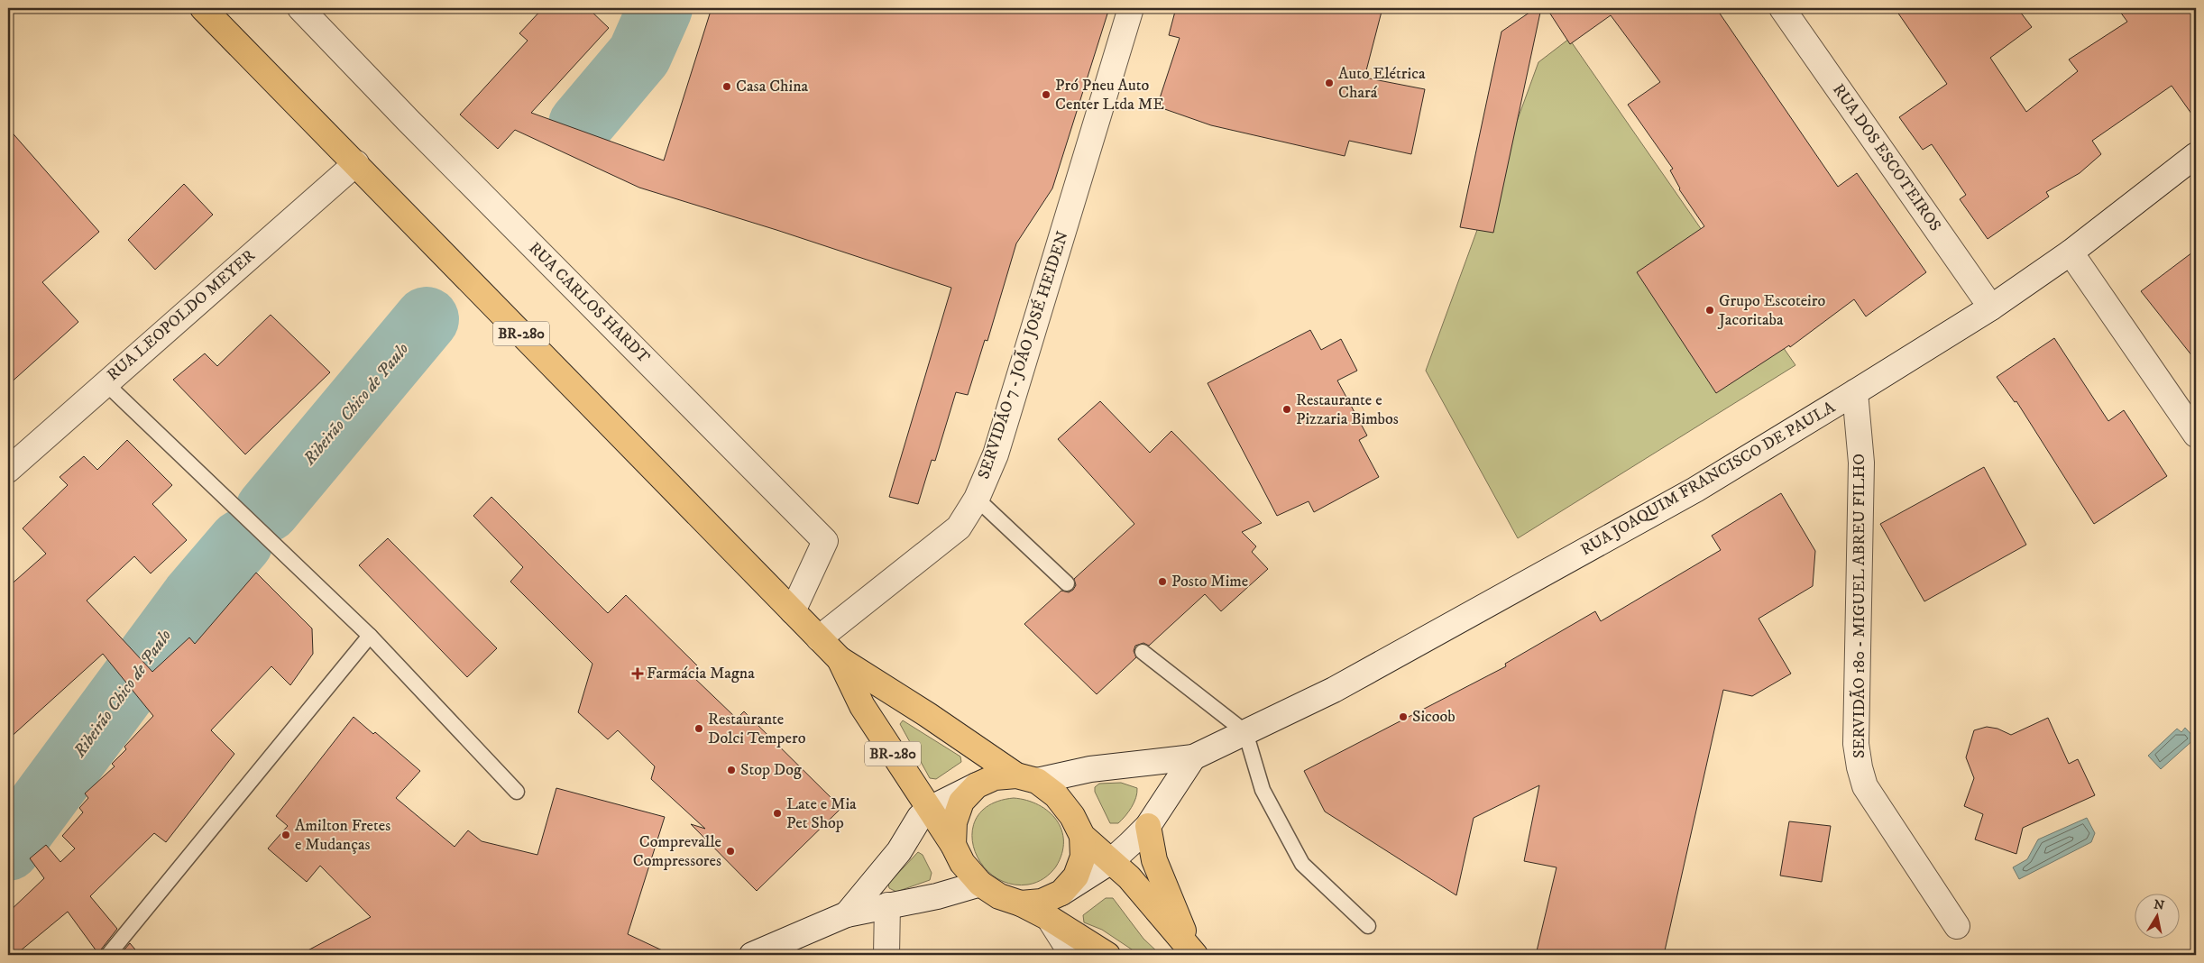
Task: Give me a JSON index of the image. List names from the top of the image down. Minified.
{"streets":{"highway":["BR-280"],"street":["RUA DOS ESCOTEIROS","RUA CARLOS HARDT","RUA LEOPOLDO MEYER","SERVIDÃO 7 - JOÃO JOSÉ HEIDEN","RUA JOAQUIM FRANCISCO DE PAULA","SERVIDÃO 180 - MIGUEL ABREU FILHO"]},"crossings":[["RUA DOS ESCOTEIROS","RUA JOAQUIM FRANCISCO DE PAULA"],["RUA CARLOS HARDT","BR-280"],["RUA LEOPOLDO MEYER","BR-280"],["BR-280","SERVIDÃO 7 - JOÃO JOSÉ HEIDEN"],["BR-280","RUA JOAQUIM FRANCISCO DE PAULA"],["RUA JOAQUIM FRANCISCO DE PAULA","SERVIDÃO 180 - MIGUEL ABREU FILHO"]],"water":["Ribeirão Chico de Paulo"],"places":{"other":["Auto Elétrica Chará","Casa China","Pró Pneu Auto Center Ltda ME","Grupo Escoteiro Jacoritaba","Restaurante e Pizzaria Bimbos","Posto Mime","Sicoob","Restaurante Dolci Tempero","Stop Dog","Late e Mia Pet Shop","Amilton Fretes e Mudanças","Comprevalle Compressores"],"health":["Farmácia Magna"]},"north":"top"}
